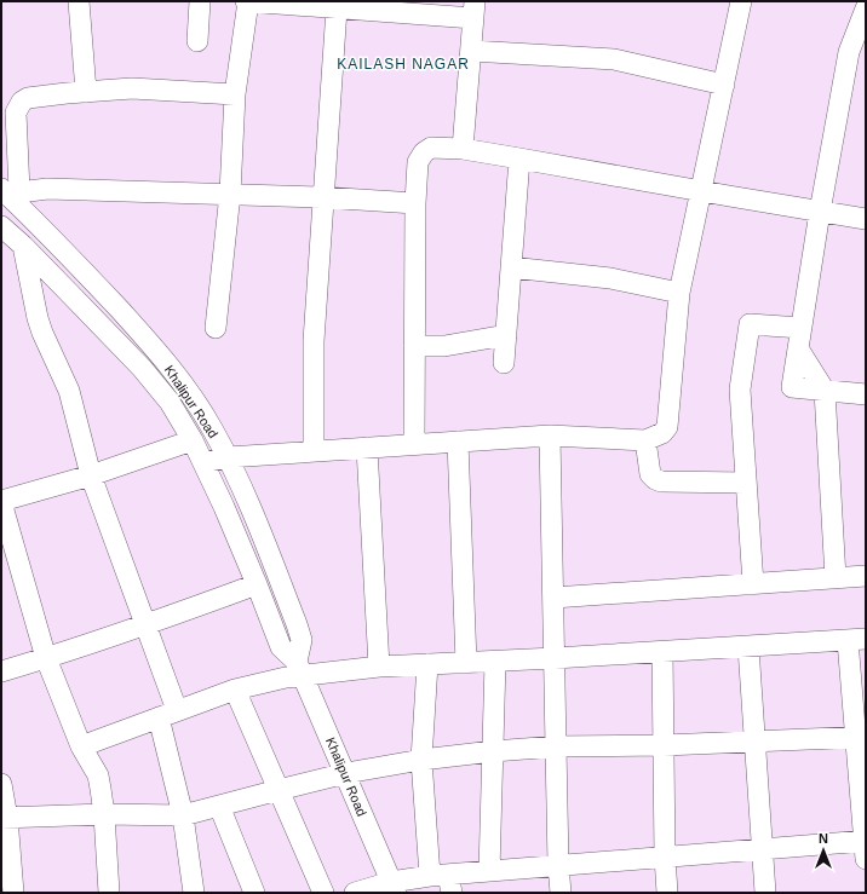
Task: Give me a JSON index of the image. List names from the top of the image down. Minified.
{"streets":{"street":["Khalipur Road"]},"districts":["KAILASH NAGAR"],"north":"top"}
